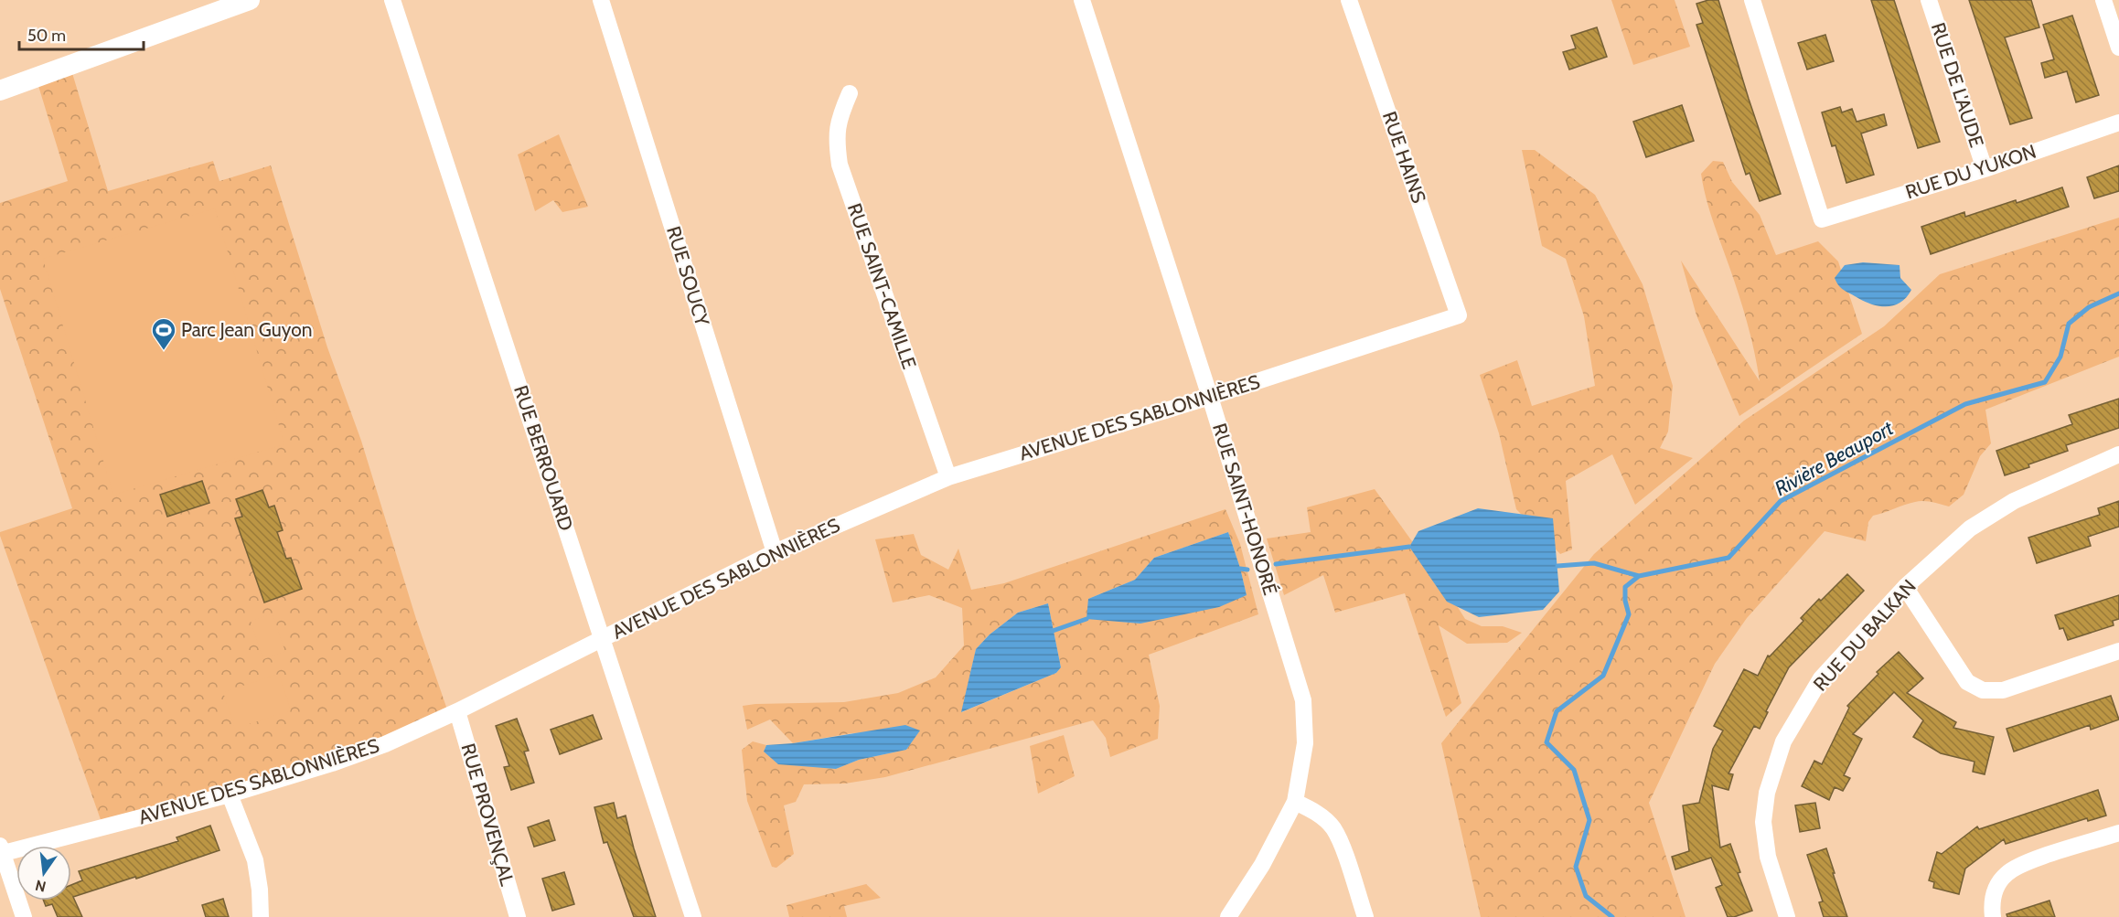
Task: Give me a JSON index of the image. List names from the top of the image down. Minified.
{"streets":{"street":["RUE DE L'AUDE","RUE HAINS","RUE DU YUKON","RUE SOUCY","RUE SAINT-CAMILLE","AVENUE DES SABLONNIÈRES","RUE BERROUARD","RUE SAINT-HONORÉ","RUE DU BALKAN","RUE PROVENÇAL"]},"crossings":[["RUE DE L'AUDE","RUE DU YUKON"],["RUE HAINS","AVENUE DES SABLONNIÈRES"],["RUE SOUCY","AVENUE DES SABLONNIÈRES"],["RUE SAINT-CAMILLE","AVENUE DES SABLONNIÈRES"],["AVENUE DES SABLONNIÈRES","RUE BERROUARD"],["AVENUE DES SABLONNIÈRES","RUE SAINT-HONORÉ"],["AVENUE DES SABLONNIÈRES","RUE PROVENÇAL"]],"water":["Rivière Beauport"],"places":{"sports":["Parc Jean Guyon"]},"scale_bar":"50 m","north":"bottom"}
